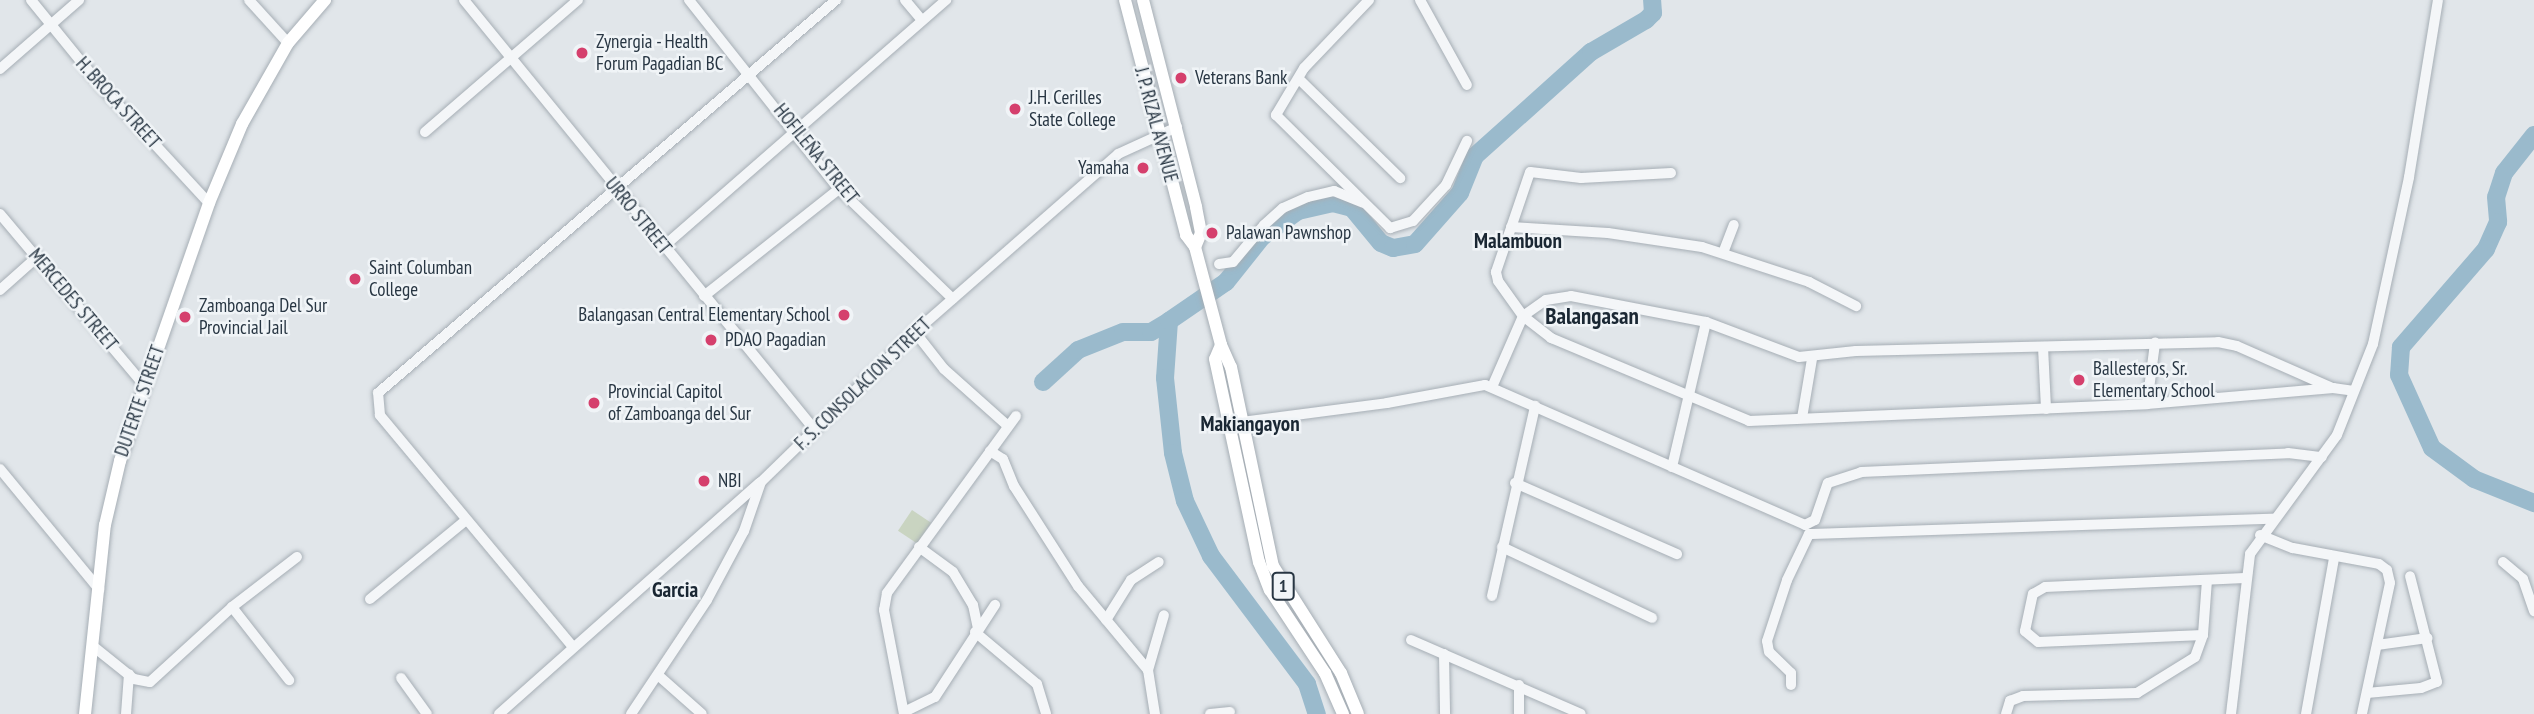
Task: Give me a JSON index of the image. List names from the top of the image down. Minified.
{"streets":{"main road":["J. P. RIZAL AVENUE","DUTERTE STREET","1"],"street":["H. BROCA STREET","HOFILEÑA STREET","URRO STREET","MERCEDES STREET","F. S. CONSOLACION STREET"]},"crossings":[["H. BROCA STREET","DUTERTE STREET"],["J. P. RIZAL AVENUE","F. S. CONSOLACION STREET"],["HOFILEÑA STREET","F. S. CONSOLACION STREET"],["URRO STREET","F. S. CONSOLACION STREET"],["MERCEDES STREET","DUTERTE STREET"]],"districts":["Malambuon","Balangasan","Makiangayon","Garcia"],"places":["Zynergia - Health Forum Pagadian BC","Veterans Bank","J.H. Cerilles State College","Yamaha","Palawan Pawnshop","Saint Columban College","Balangasan Central Elementary School","Zamboanga Del Sur Provincial Jail","PDAO Pagadian","Ballesteros, Sr. Elementary School","Provincial Capitol of Zamboanga del Sur","NBI"]}
